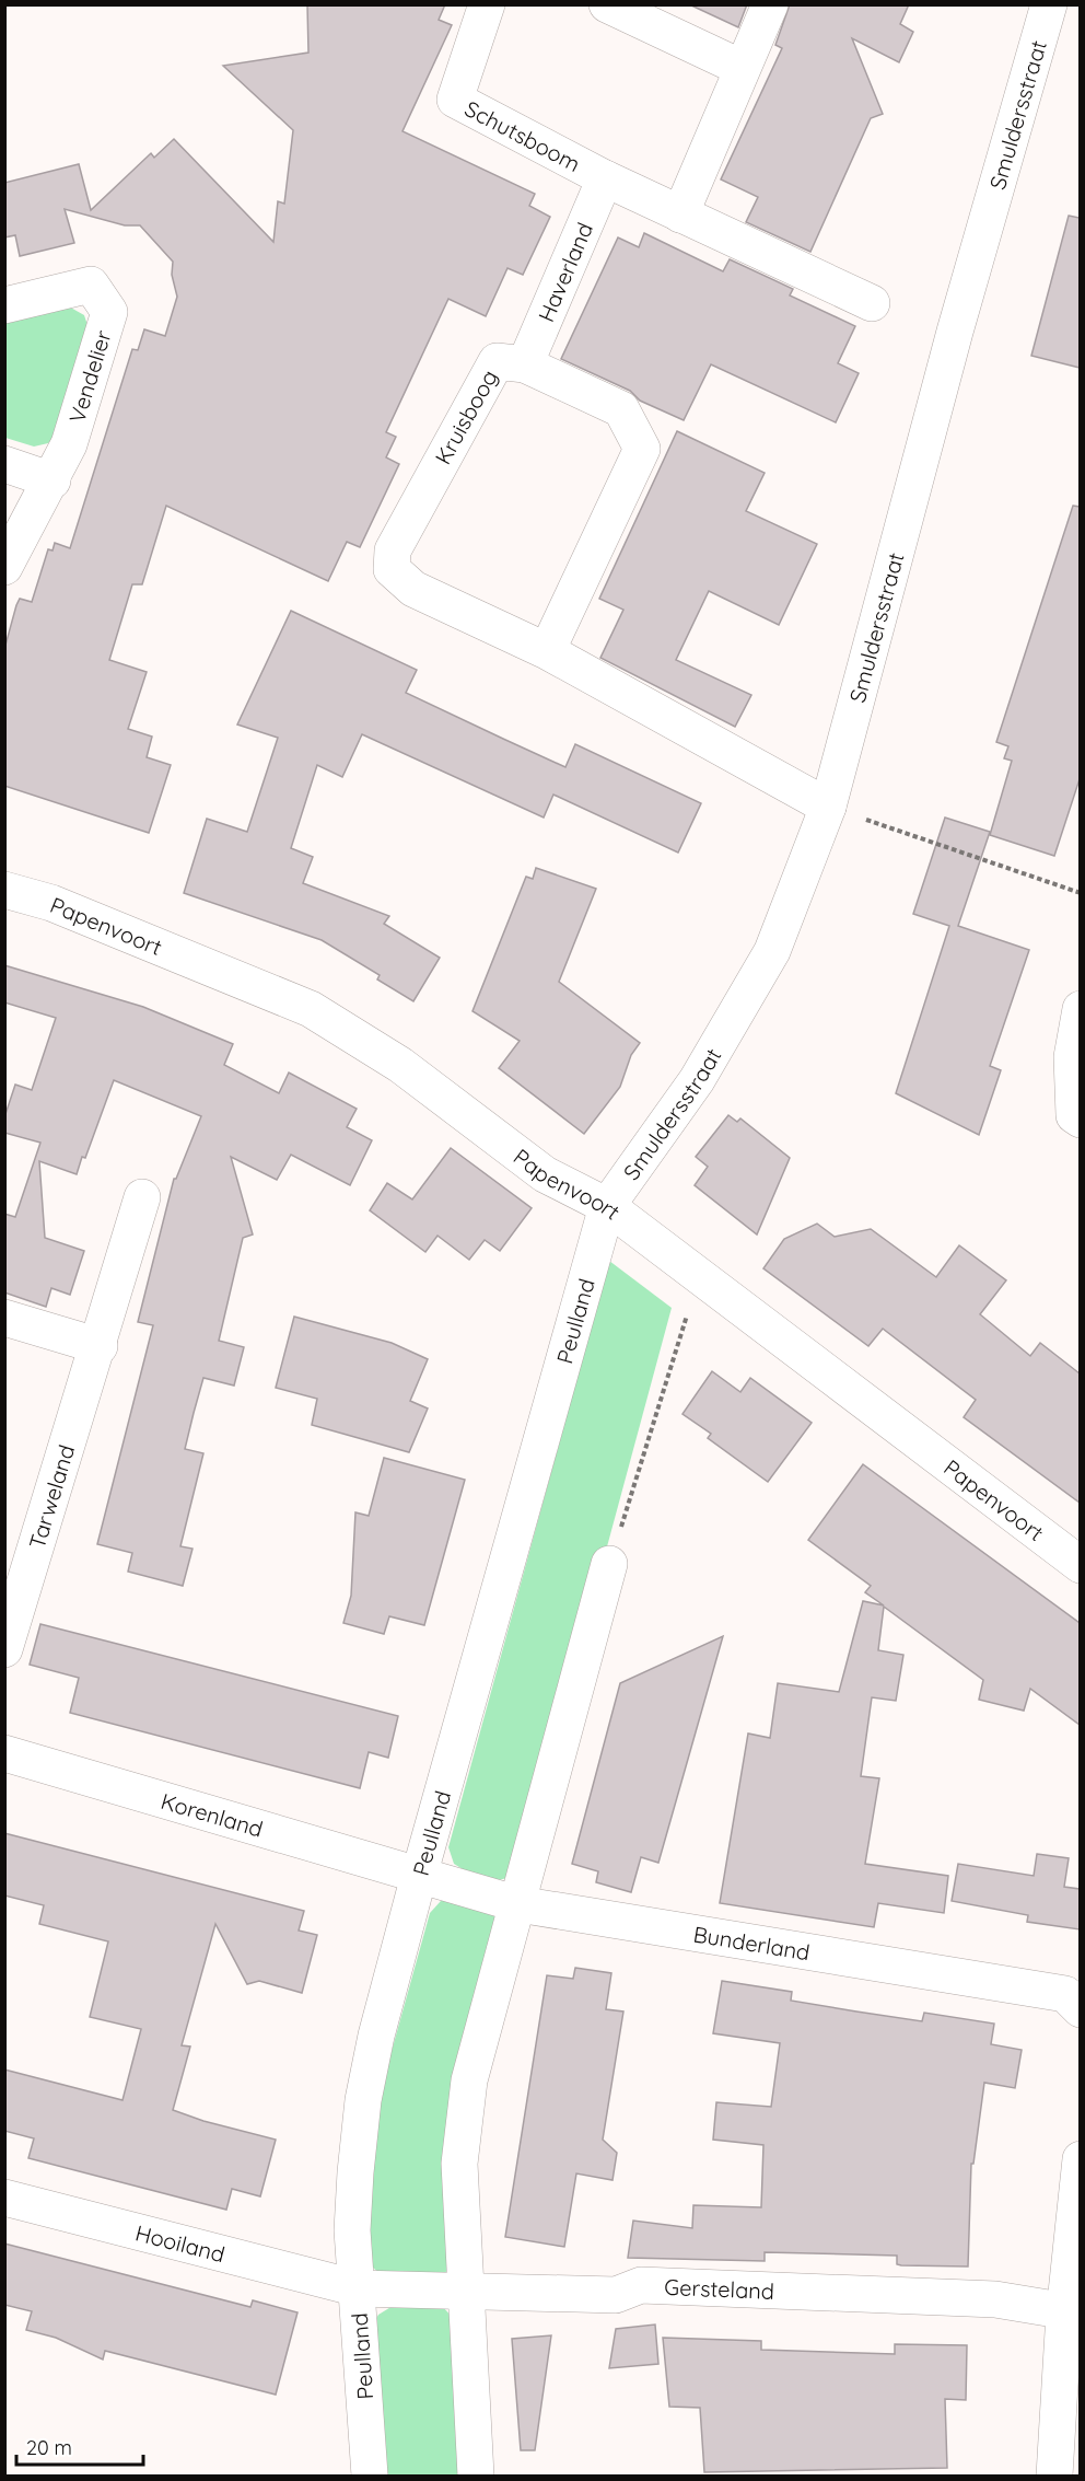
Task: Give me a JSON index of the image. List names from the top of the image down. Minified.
{"streets":{"street":["Smuldersstraat","Schutsboom","Haverland","Vendelier","Kruisboog","Papenvoort","Peulland","Tarweland","Korenland","Bunderland","Hooiland","Gersteland"]},"crossings":[["Smuldersstraat","Kruisboog"],["Smuldersstraat","Papenvoort"],["Smuldersstraat","Peulland"],["Schutsboom","Haverland"],["Haverland","Kruisboog"],["Papenvoort","Peulland"],["Peulland","Korenland"],["Peulland","Bunderland"],["Peulland","Hooiland"],["Peulland","Gersteland"],["Korenland","Bunderland"],["Hooiland","Gersteland"]],"scale_bar":"20 m"}
